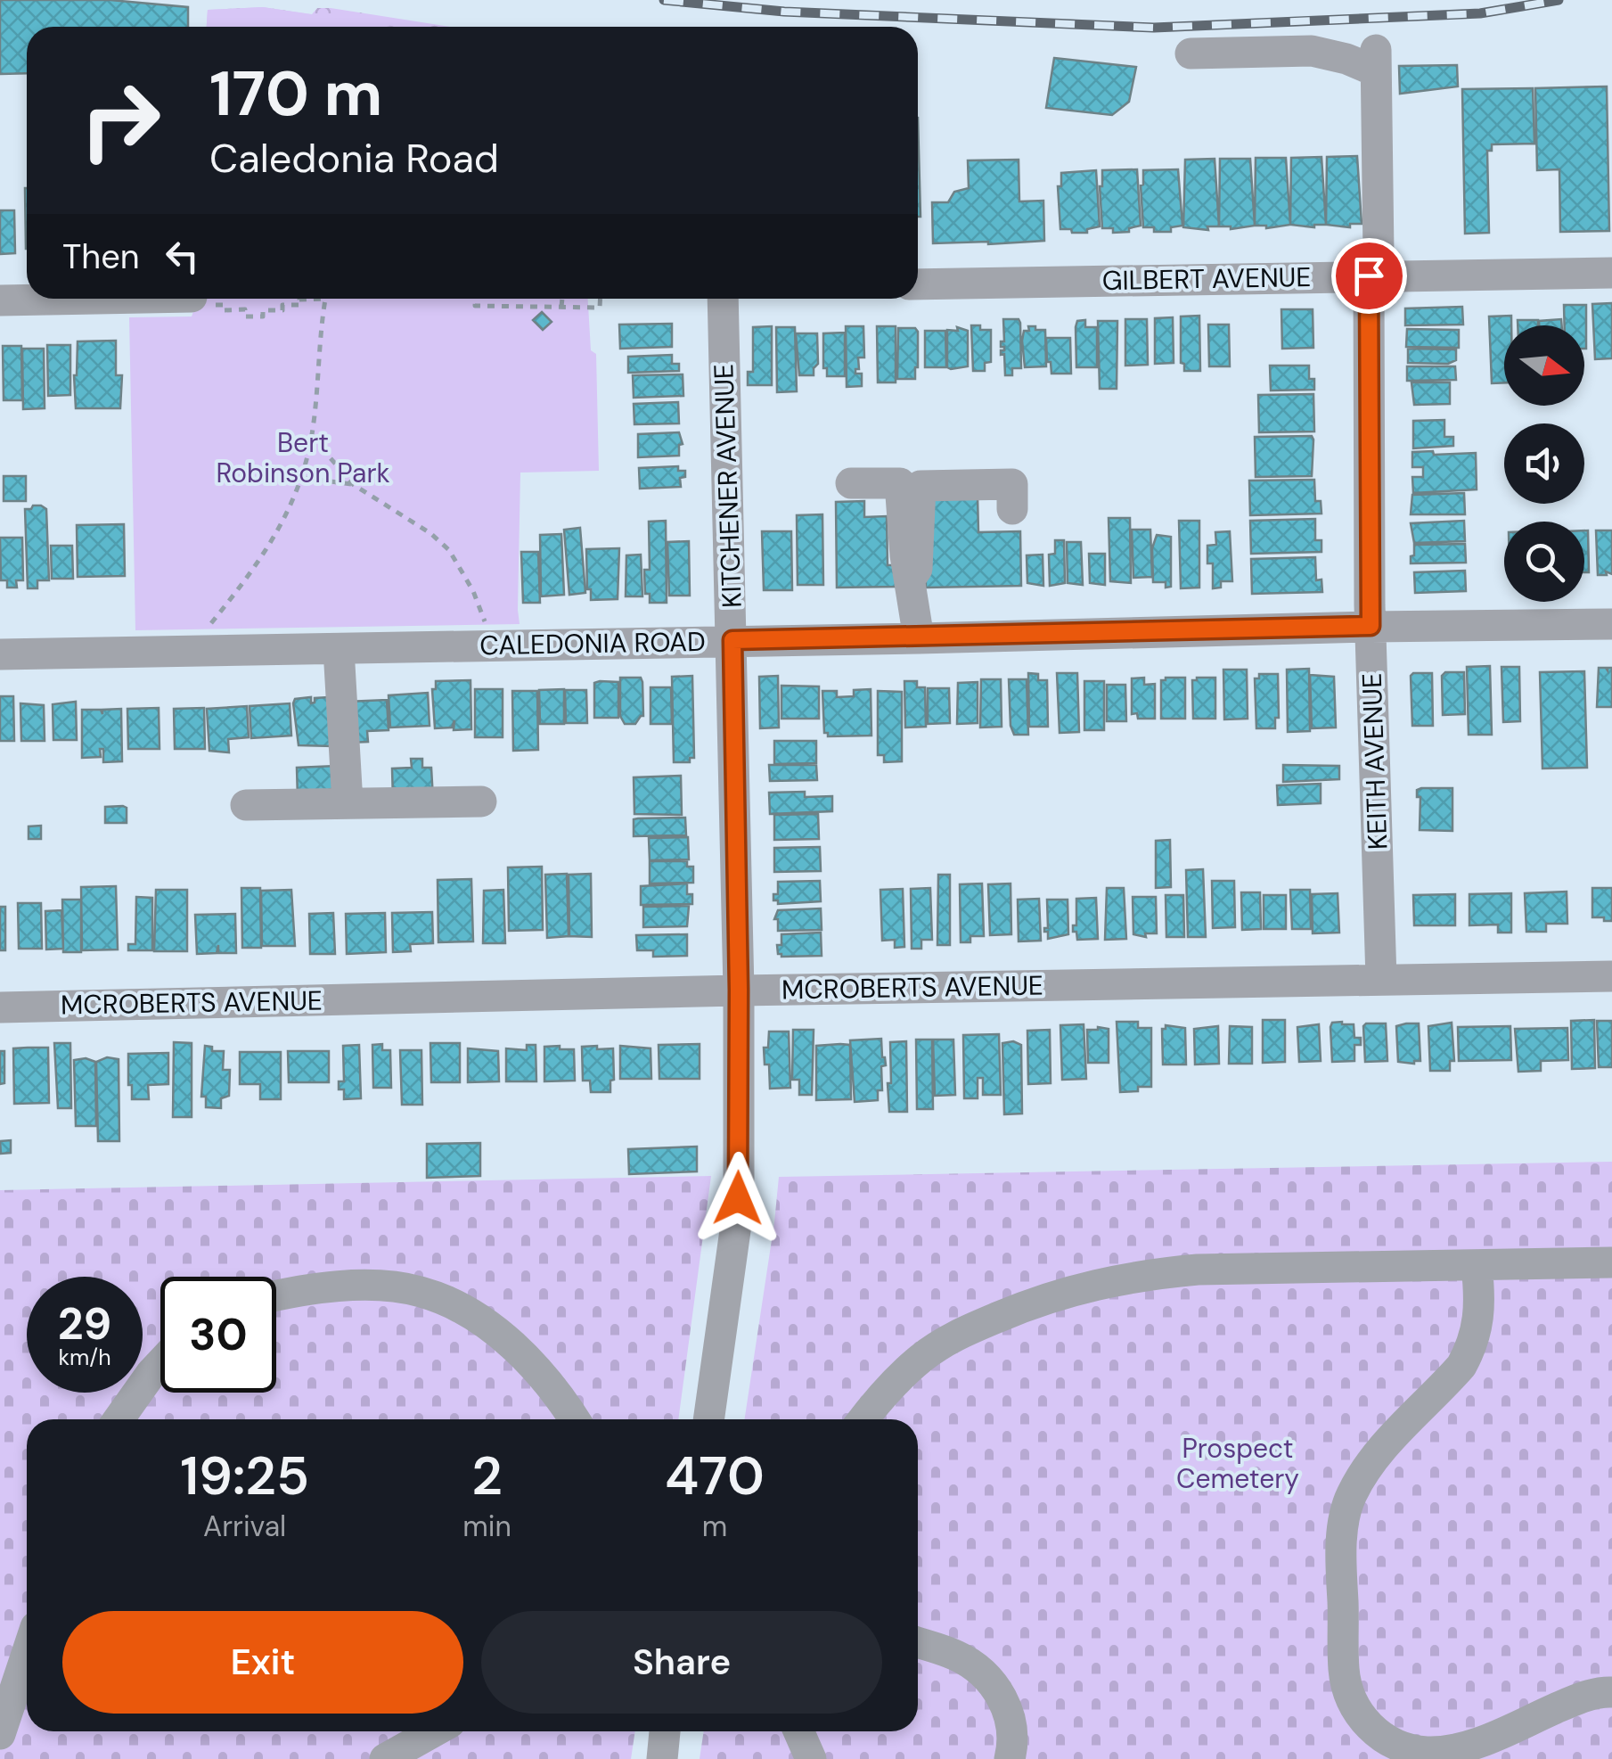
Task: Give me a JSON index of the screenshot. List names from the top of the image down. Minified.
{"streets":{"street":["GILBERT AVENUE","KITCHENER AVENUE","CALEDONIA ROAD","KEITH AVENUE","MCROBERTS AVENUE"]},"crossings":[["GILBERT AVENUE","KEITH AVENUE"],["KITCHENER AVENUE","CALEDONIA ROAD"],["KITCHENER AVENUE","MCROBERTS AVENUE"],["CALEDONIA ROAD","KEITH AVENUE"],["KEITH AVENUE","MCROBERTS AVENUE"]],"parks":["Bert Robinson Park","Prospect Cemetery"],"north":"right","page":{"turn":["170 m","Caledonia Road"],"then":"Then","speed":"29 km/h","limit":"30","eta":["19:25","Arrival","2","min","470","m"],"buttons":["Exit","Share"]}}
